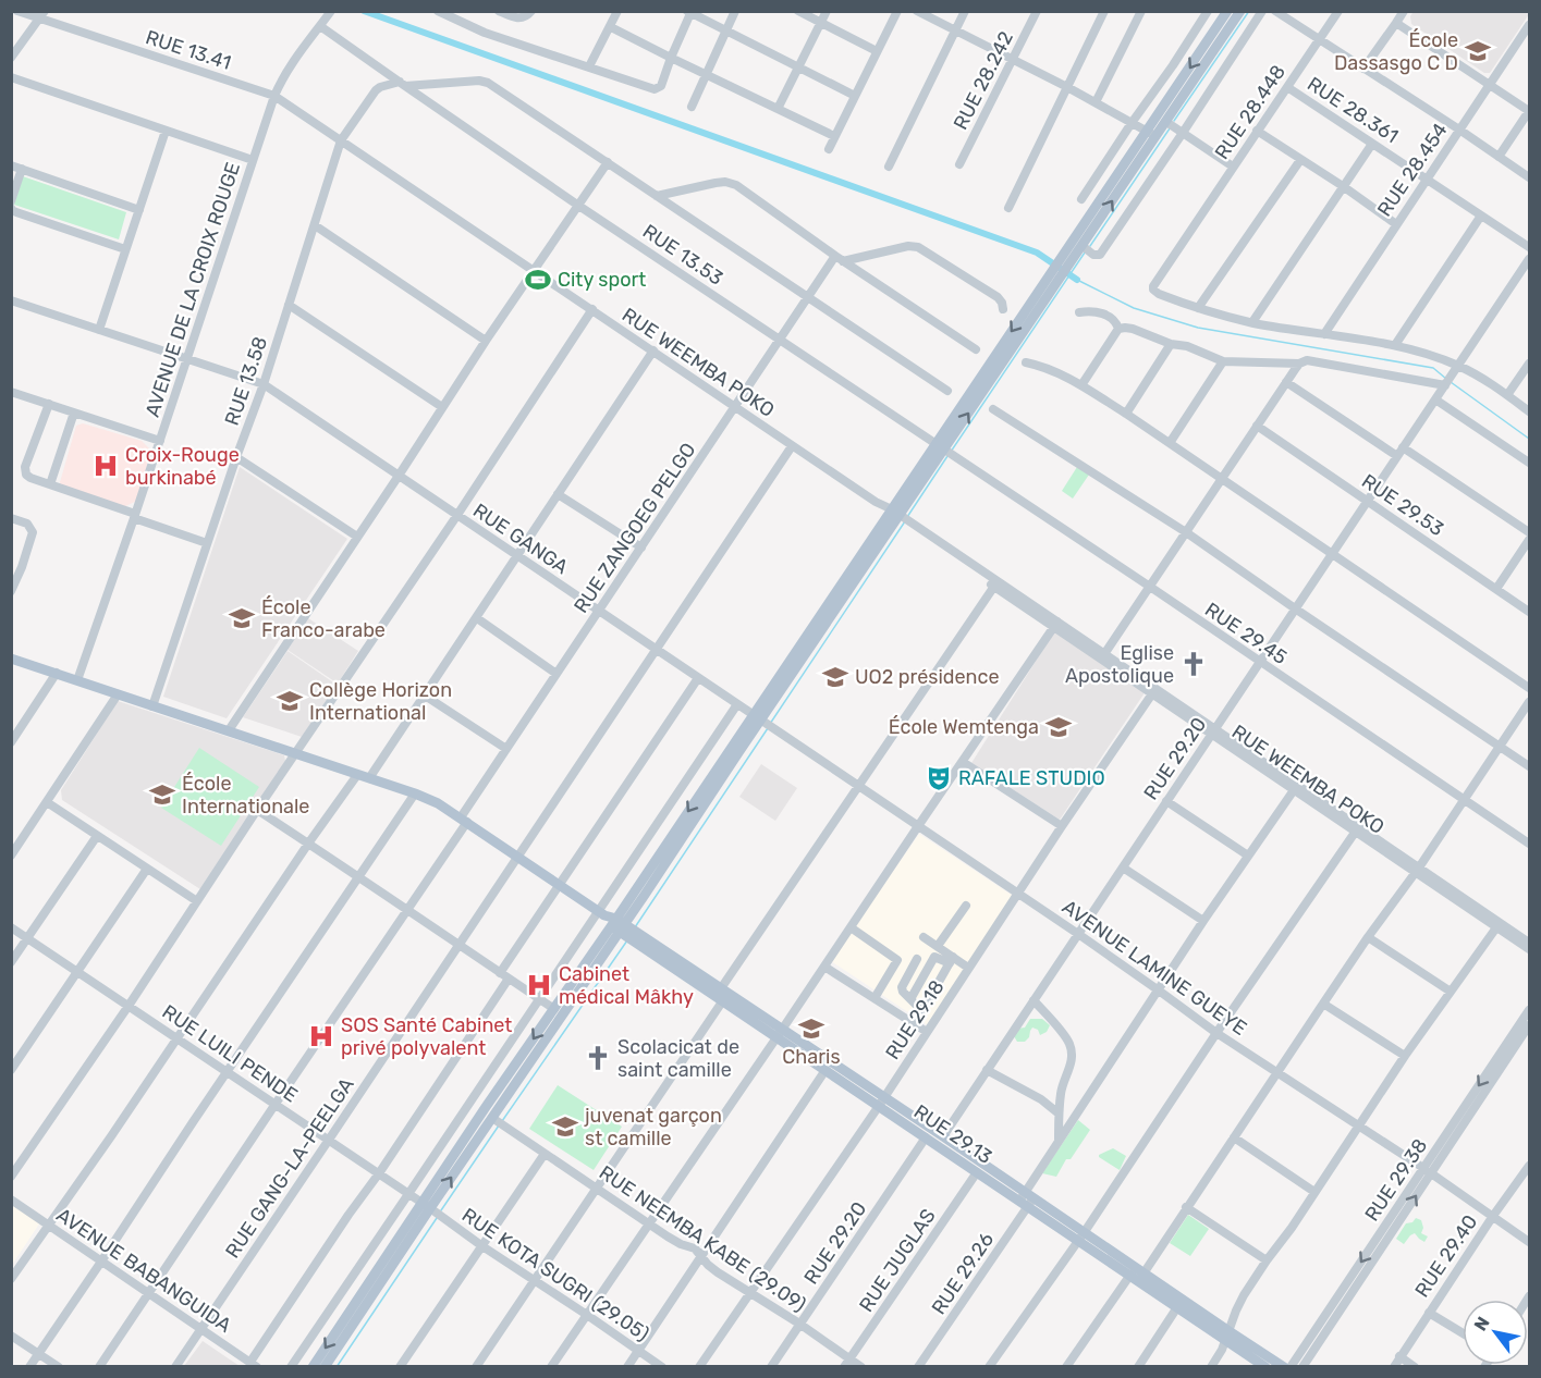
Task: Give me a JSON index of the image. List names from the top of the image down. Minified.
{"streets":{"main road":["RUE 29.13"],"street":["RUE 13.41","RUE 28.242","RUE 28.361","RUE 28.448","RUE 28.454","RUE 13.53","AVENUE DE LA CROIX ROUGE","RUE WEEMBA POKO","RUE 13.58","RUE 29.53","RUE ZANGOEG PELGO","RUE GANGA","RUE 29.45","RUE 29.20","AVENUE LAMINE GUEYE","RUE 29.18","RUE LUILI PENDE","RUE GANG-LA-PEELGA","RUE 29.38","RUE NEEMBA KABE (29.09)","RUE 29.40","RUE JUGLAS","AVENUE BABANGUIDA","RUE 29.26","RUE KOTA SUGRI (29.05)"]},"crossings":[["RUE 13.41","AVENUE DE LA CROIX ROUGE"],["RUE 13.41","RUE WEEMBA POKO"],["RUE 28.361","RUE 28.448"],["RUE 28.361","RUE 28.454"],["RUE 13.53","AVENUE DE LA CROIX ROUGE"],["RUE 13.53","RUE ZANGOEG PELGO"],["RUE 13.53","RUE 29.45"],["AVENUE DE LA CROIX ROUGE","RUE WEEMBA POKO"],["AVENUE DE LA CROIX ROUGE","RUE GANGA"],["RUE WEEMBA POKO","RUE 13.58"],["RUE WEEMBA POKO","RUE ZANGOEG PELGO"],["RUE WEEMBA POKO","RUE 29.20"],["RUE WEEMBA POKO","RUE 29.18"],["RUE WEEMBA POKO","RUE GANG-LA-PEELGA"],["RUE WEEMBA POKO","RUE 29.26"],["RUE 13.58","RUE GANGA"],["RUE 29.53","RUE 29.20"],["RUE ZANGOEG PELGO","RUE GANGA"],["RUE ZANGOEG PELGO","RUE LUILI PENDE"],["RUE ZANGOEG PELGO","AVENUE BABANGUIDA"],["RUE GANGA","AVENUE LAMINE GUEYE"],["RUE GANGA","RUE GANG-LA-PEELGA"],["RUE 29.45","RUE 29.20"],["RUE 29.20","AVENUE LAMINE GUEYE"],["RUE 29.20","RUE 29.13"],["RUE 29.20","RUE NEEMBA KABE (29.09)"],["AVENUE LAMINE GUEYE","RUE 29.18"],["AVENUE LAMINE GUEYE","RUE 29.38"],["AVENUE LAMINE GUEYE","RUE 29.40"],["AVENUE LAMINE GUEYE","RUE 29.26"],["RUE 29.18","RUE 29.13"],["RUE 29.18","RUE NEEMBA KABE (29.09)"],["RUE LUILI PENDE","RUE GANG-LA-PEELGA"],["RUE LUILI PENDE","RUE KOTA SUGRI (29.05)"],["RUE 29.13","RUE JUGLAS"],["RUE 29.13","RUE 29.26"],["RUE GANG-LA-PEELGA","AVENUE BABANGUIDA"],["RUE NEEMBA KABE (29.09)","RUE JUGLAS"]],"places":{"school or university":["École Dassasgo C D","École Franco-arabe","UO2 présidence","Collège Horizon International","École Wemtenga","École Internationale","Charis","juvenat garçon st camille"],"sports":["City sport"],"hospital":["Croix-Rouge burkinabé","Cabinet médical Mâkhy","SOS Santé Cabinet privé polyvalent"],"church":["Eglise Apostolique","Scolacicat de saint camille"],"theatre":["RAFALE STUDIO"]},"north":"top left"}
